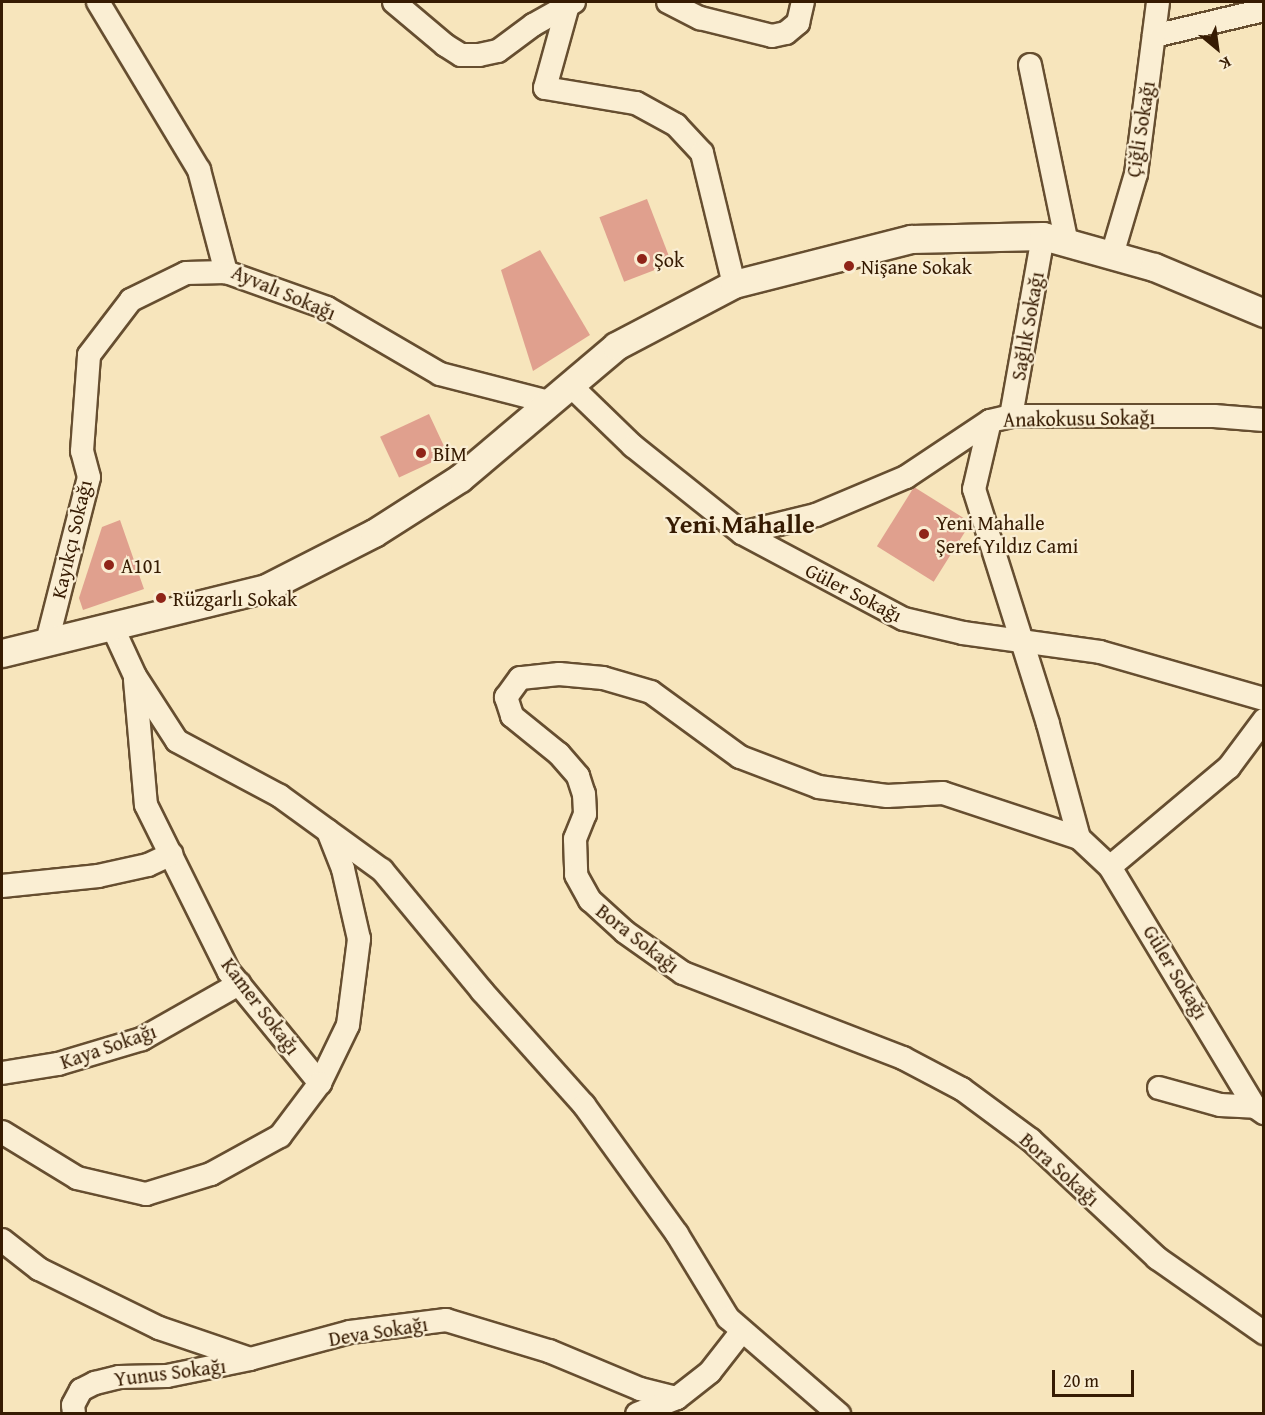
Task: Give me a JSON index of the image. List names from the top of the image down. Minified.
{"streets":{"street":["Çiğli Sokağı","Ayvalı Sokağı","Sağlık Sokağı","Anakokusu Sokağı","Kayıkçı Sokağı","Güler Sokağı","Bora Sokağı","Kamer Sokağı","Kaya Sokağı","Deva Sokağı","Yunus Sokağı"]},"crossings":[["Ayvalı Sokağı","Kayıkçı Sokağı"],["Sağlık Sokağı","Anakokusu Sokağı"],["Sağlık Sokağı","Güler Sokağı"],["Sağlık Sokağı","Bora Sokağı"],["Anakokusu Sokağı","Güler Sokağı"],["Güler Sokağı","Bora Sokağı"],["Kamer Sokağı","Kaya Sokağı"],["Deva Sokağı","Yunus Sokağı"]],"districts":["Yeni Mahalle"],"places":["Şok","Nişane Sokak","BİM","Yeni Mahalle Şeref Yıldız Cami","A101","Rüzgarlı Sokak"],"scale_bar":"20 m","north":"bottom right"}
